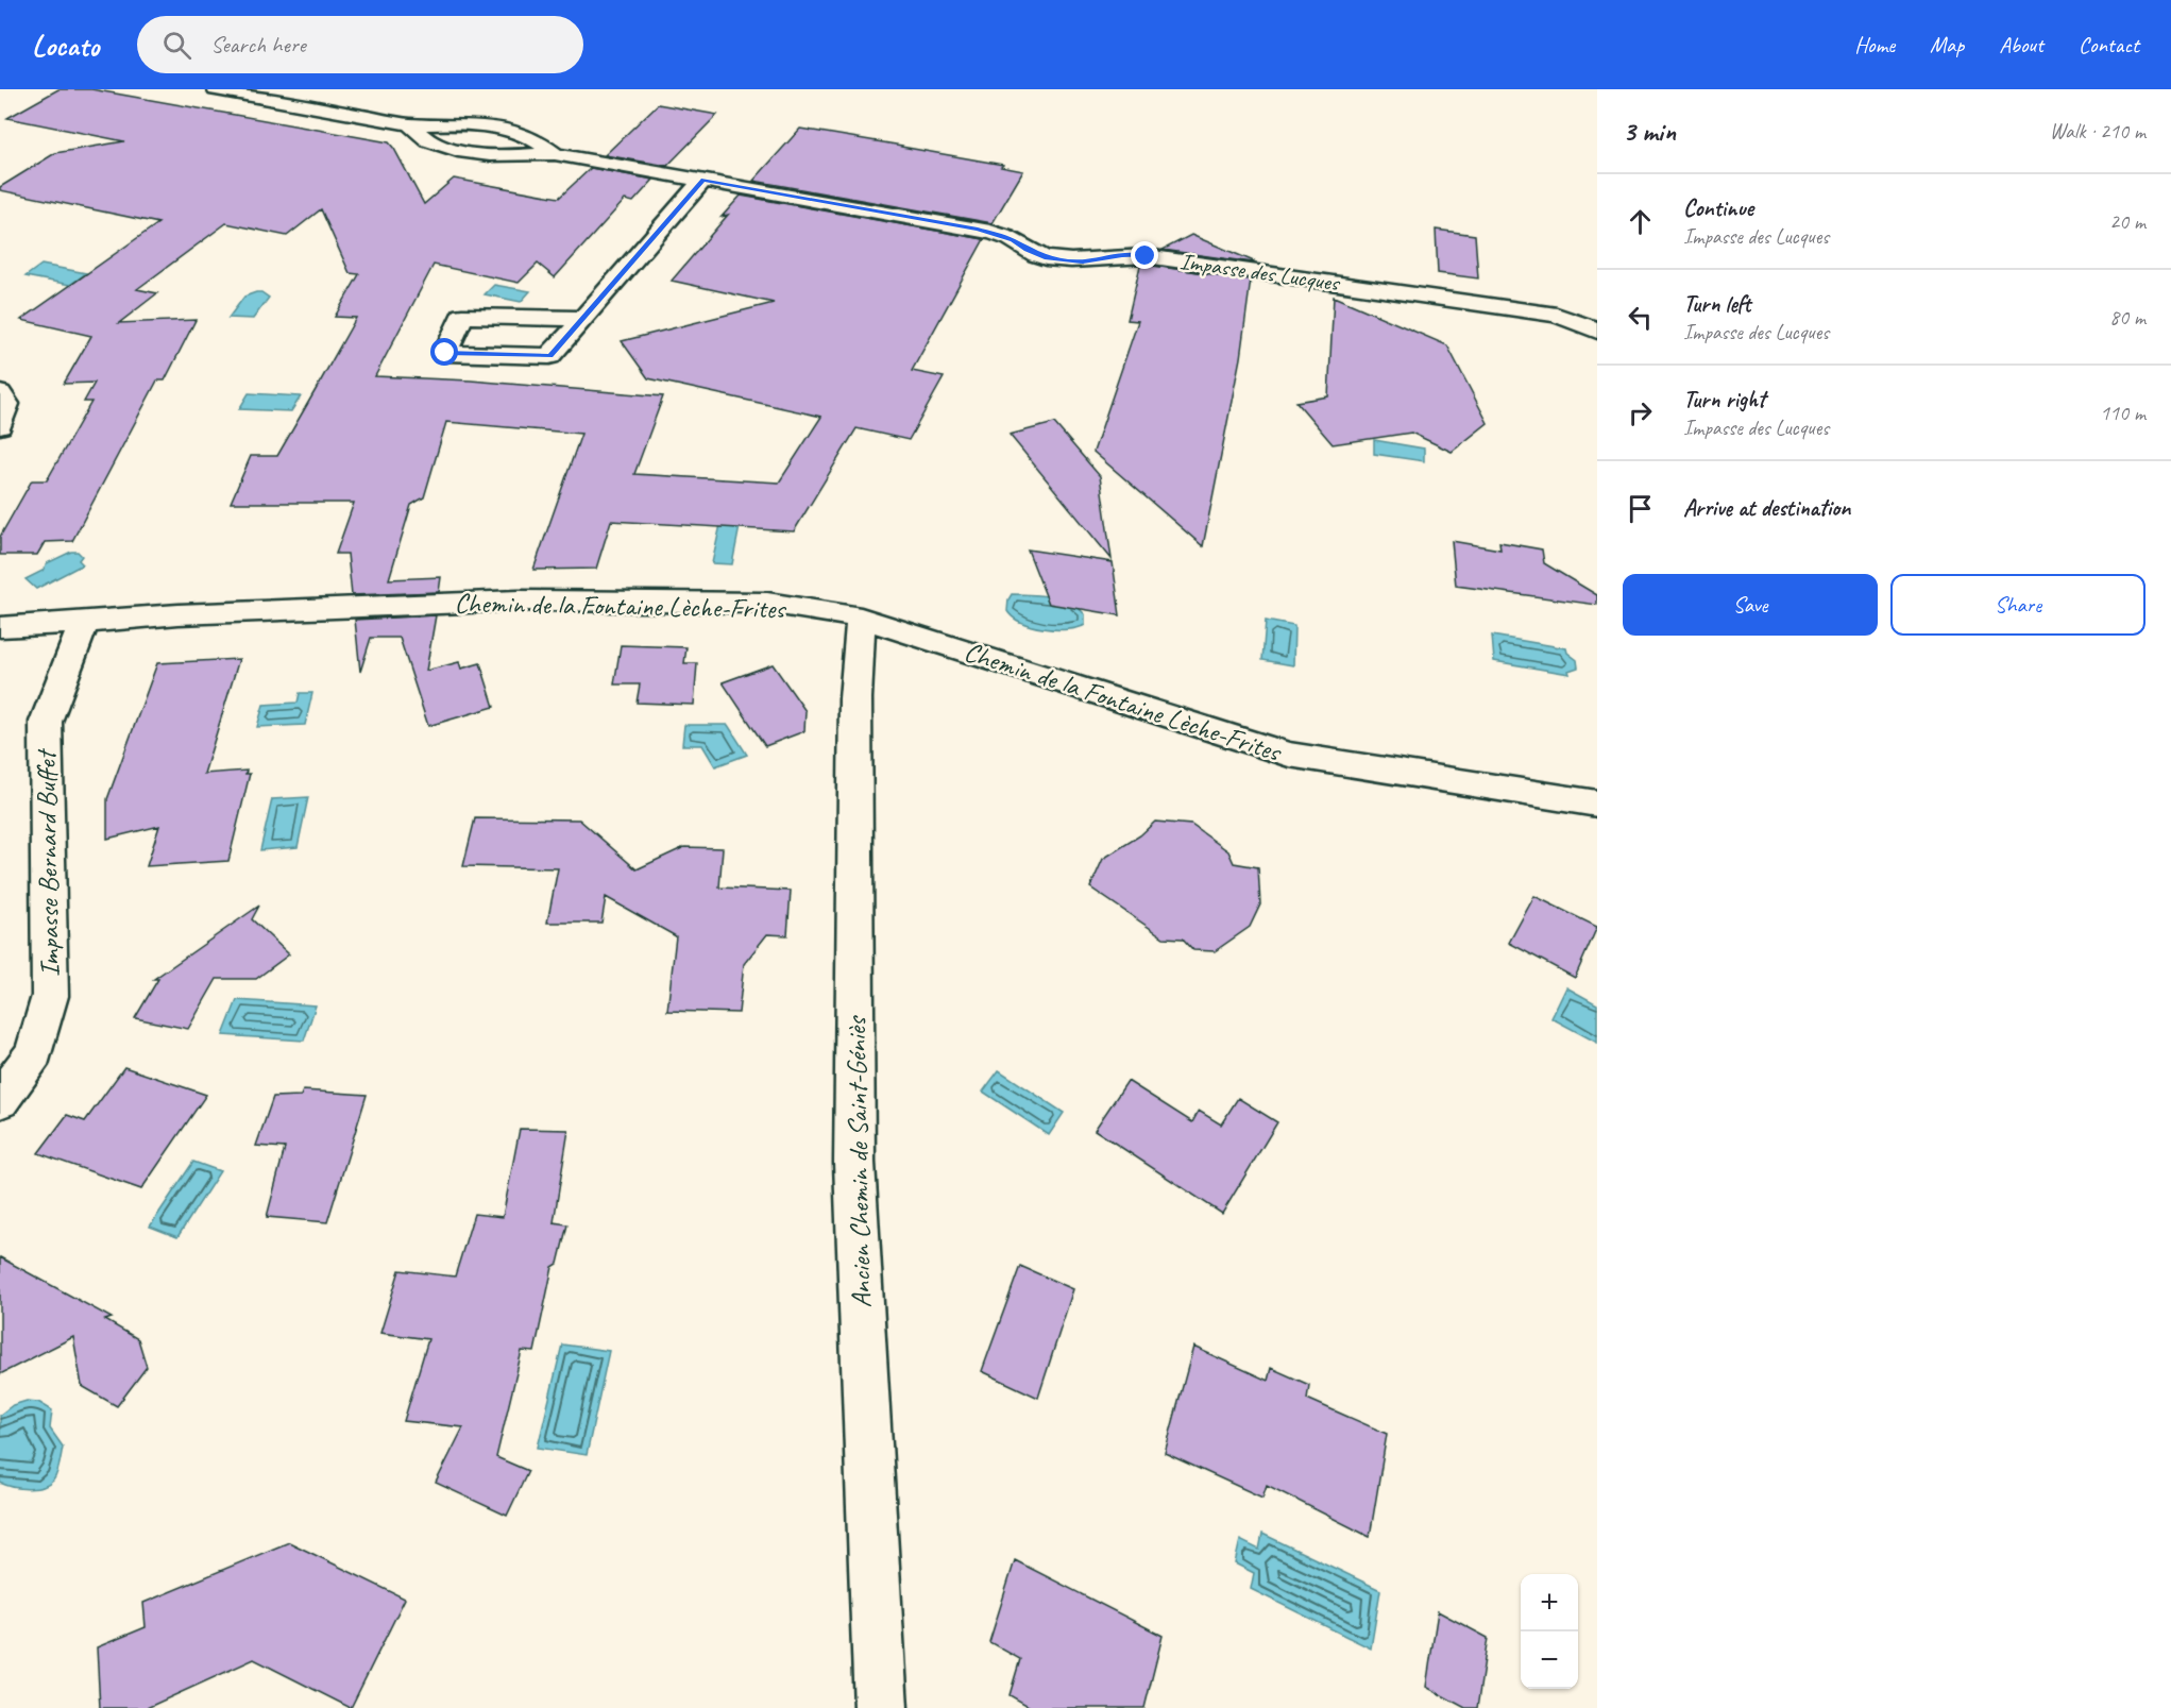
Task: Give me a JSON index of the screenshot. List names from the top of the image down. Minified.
{"streets":{"street":["Impasse des Lucques","Chemin de la Fontaine Lèche-Frites","Impasse Bernard Buffet","Ancien Chemin de Saint-Géniès"]},"crossings":[["Chemin de la Fontaine Lèche-Frites","Impasse Bernard Buffet"],["Chemin de la Fontaine Lèche-Frites","Ancien Chemin de Saint-Géniès"]],"page":{"header":"Locato","search":"Search here","nav":["Home","Map","About","Contact"],"heading":["3 min","Walk · 210 m"],"list":[["Continue","Impasse des Lucques","20 m"],["Turn left","Impasse des Lucques","80 m"],["Turn right","Impasse des Lucques","110 m"],"Arrive at destination"],"buttons":["Save","Share"],"map_buttons":["+","−"]}}
